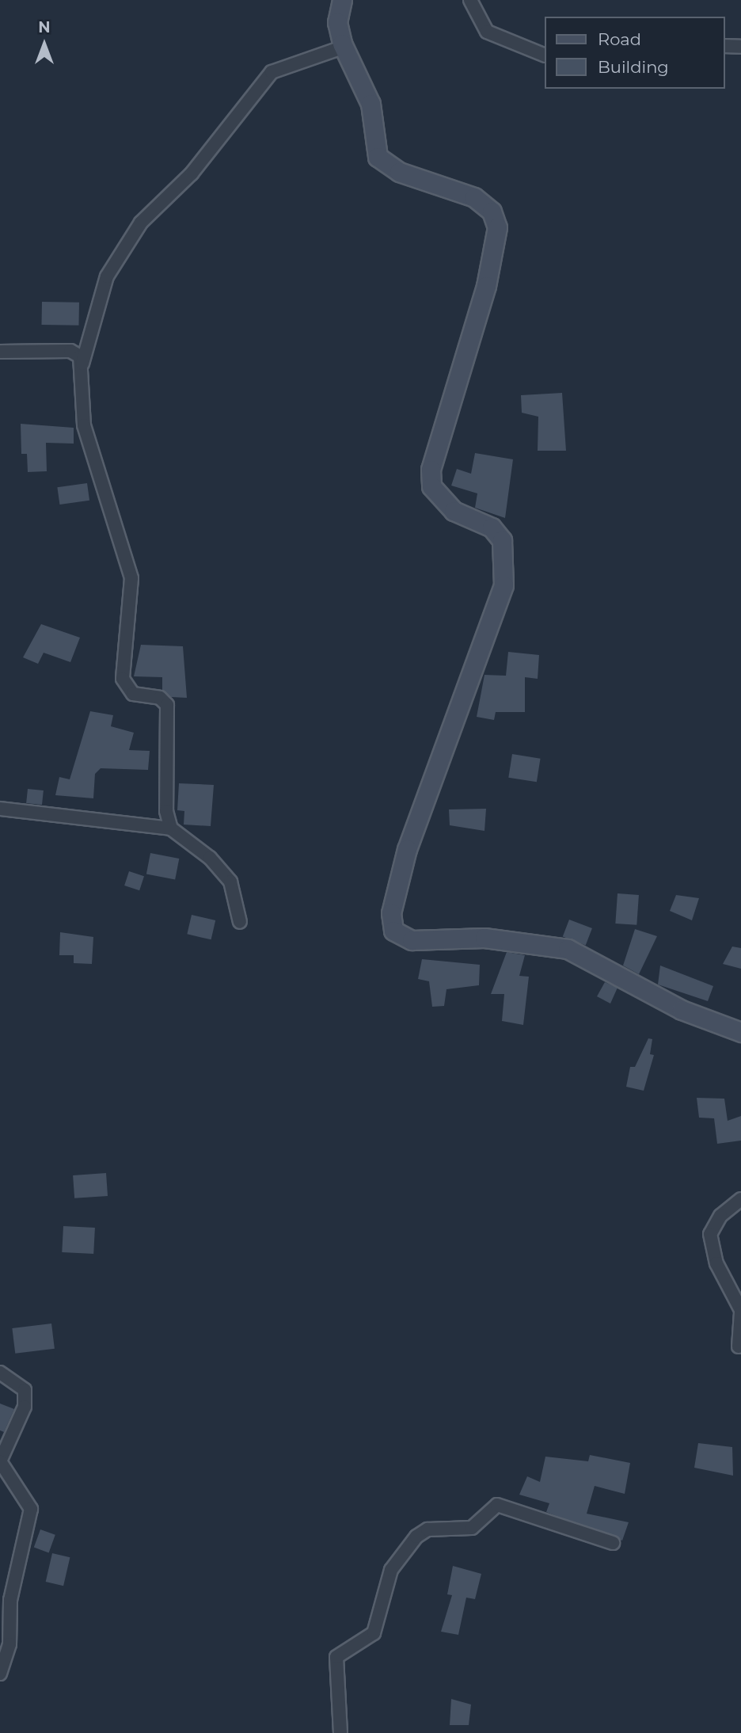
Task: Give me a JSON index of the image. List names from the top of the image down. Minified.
{"legend":["Road","Building"],"north":"top"}
